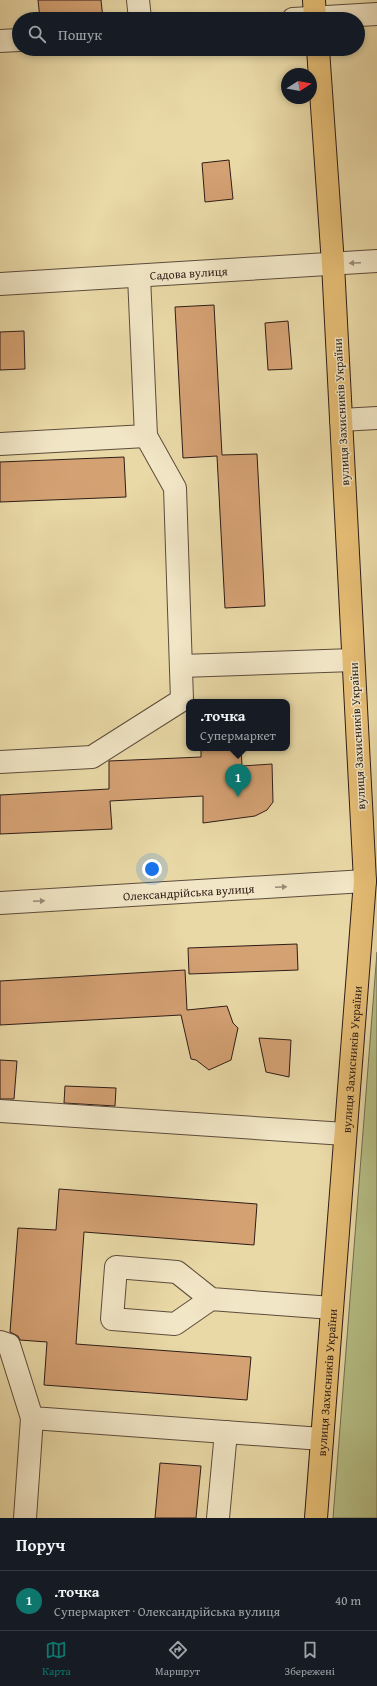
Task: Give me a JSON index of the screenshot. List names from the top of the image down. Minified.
{"streets":{"main road":["вулиця Захисників України"],"street":["Садова вулиця","Олександрійська вулиця"]},"crossings":[["Садова вулиця","вулиця Захисників України"],["вулиця Захисників України","Олександрійська вулиця"]],"one_way":["Олександрійська вулиця"],"north":"right","page":{"search":"Пошук","popup":[".точка","Супермаркет"],"pins":"1","heading":"Поруч","list":[{"mark":"1","name":".точка","note":"Супермаркет · Олександрійська вулиця","value":"40 m"}],"nav":["Карта","Маршрут","Збережені"]}}
